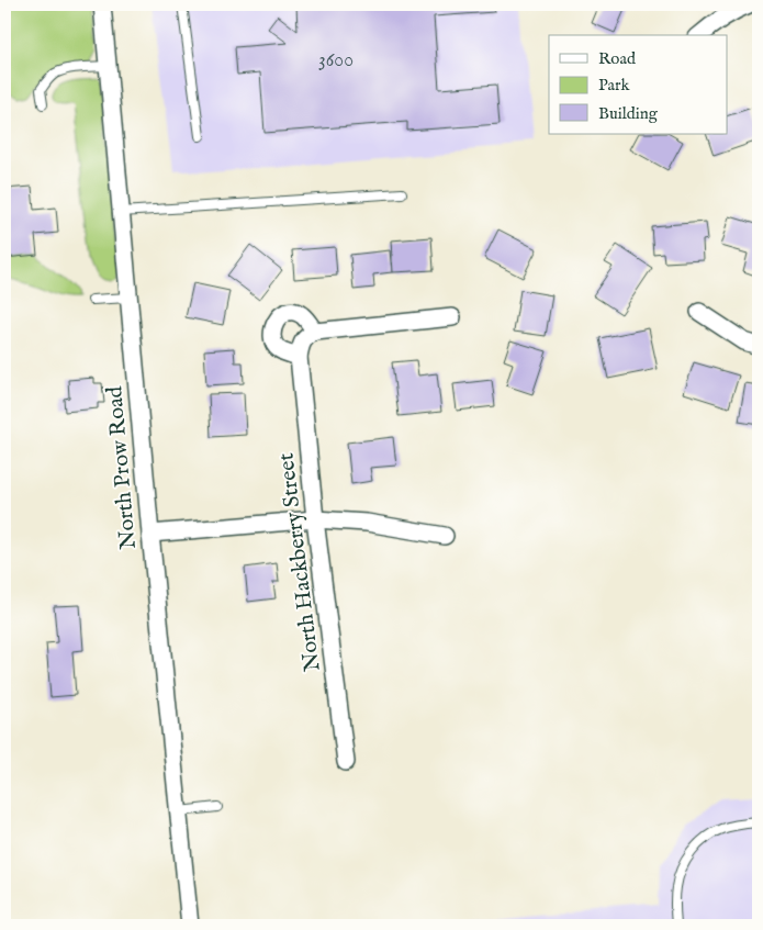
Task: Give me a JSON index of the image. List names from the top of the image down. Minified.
{"streets":{"street":["North Prow Road","North Hackberry Street"]},"house_numbers":["3600"],"legend":["Road","Park","Building"]}
